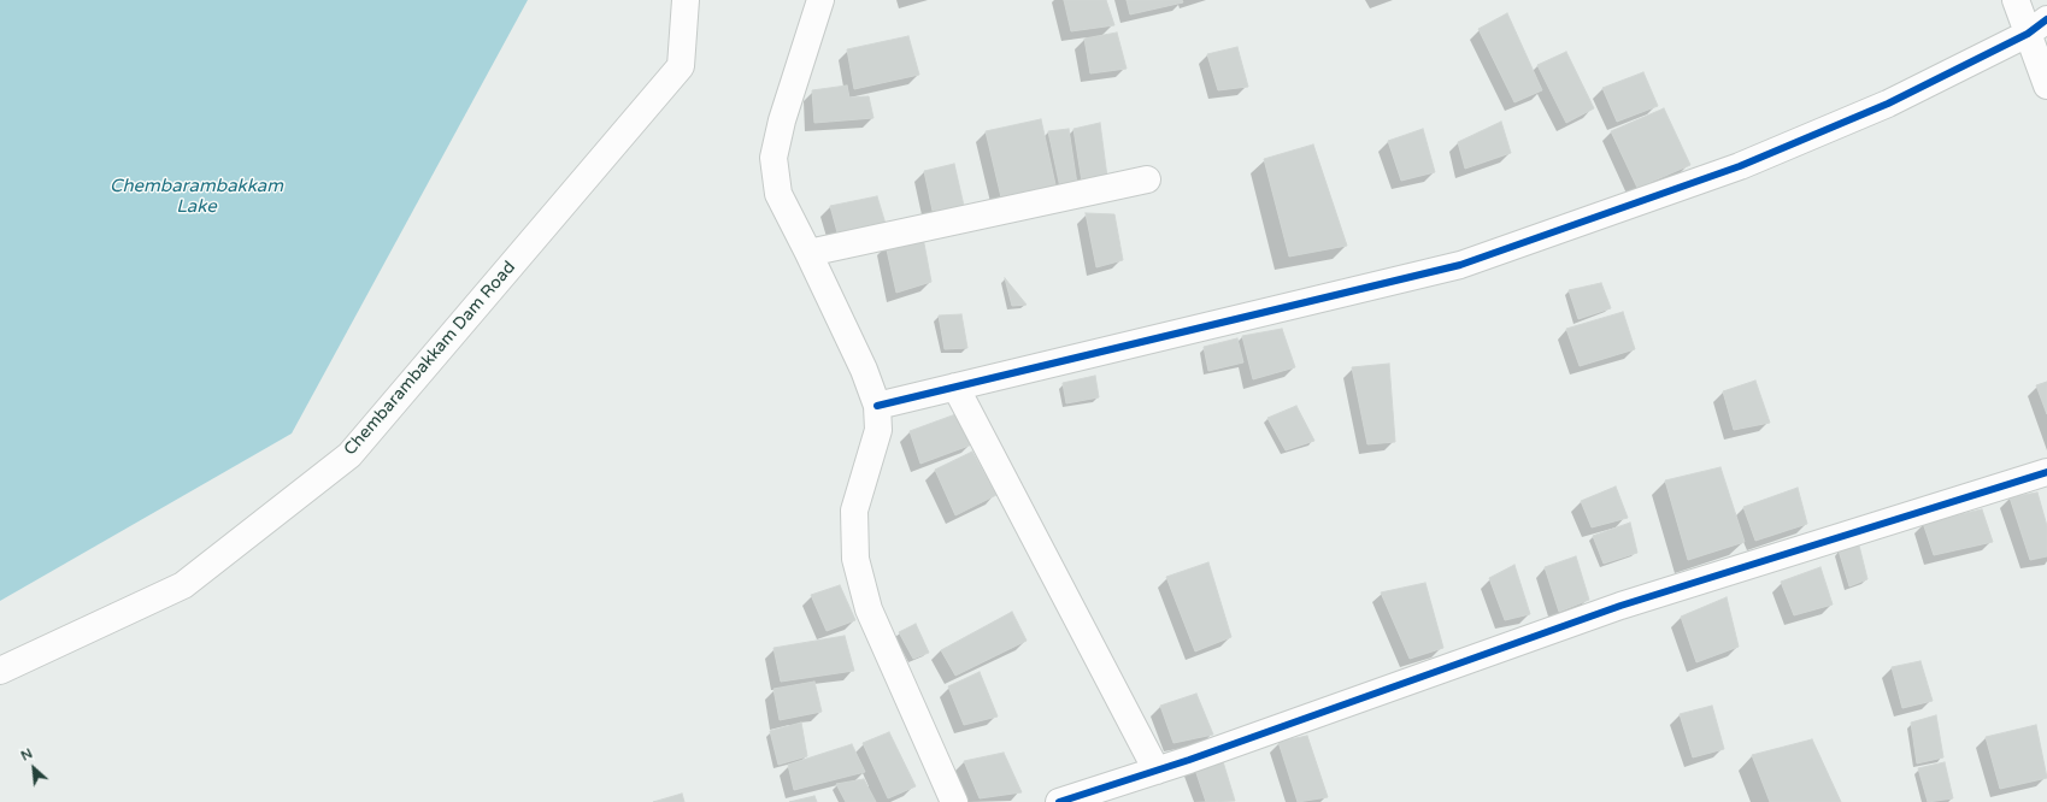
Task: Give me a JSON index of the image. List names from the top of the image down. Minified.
{"streets":{"street":["Chembarambakkam Dam Road"]},"water":["Chembarambakkam Lake"],"north":"top left"}
